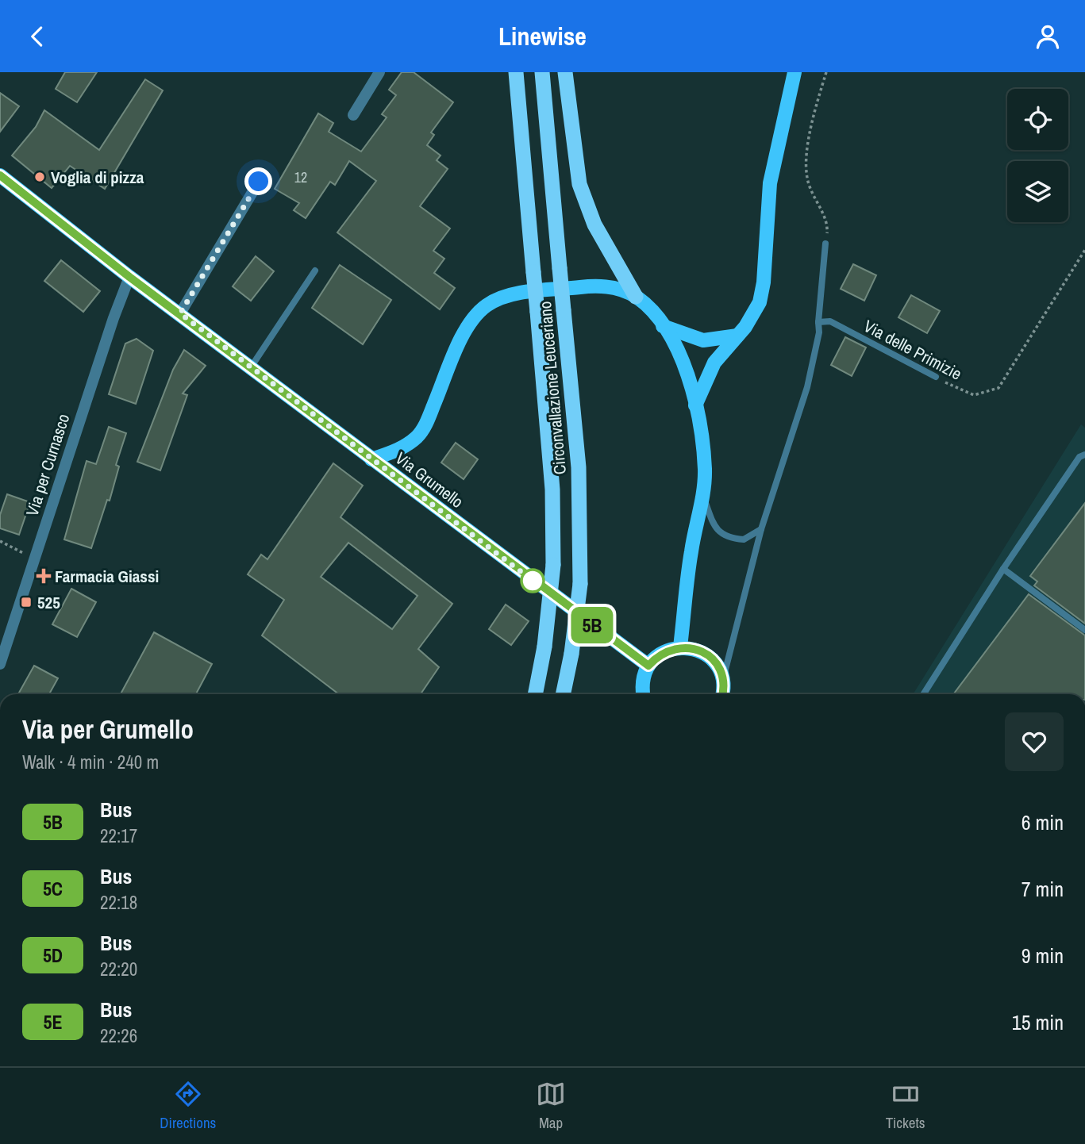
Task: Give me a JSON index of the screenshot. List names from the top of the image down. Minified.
{"streets":{"highway":["Circonvallazione Leuceriano"],"main road":["Via Grumello"],"street":["Via per Curnasco"],"lane":["Via delle Primizie"]},"crossings":[["Via per Curnasco","Via Grumello"]],"places":{"other":["Voglia di pizza"],"health":["Farmacia Giassi"],"transit":["525"]},"lines":["bus line 5B"],"house_numbers":["12"],"page":{"header":"Linewise","on_map":"5B","heading":["Via per Grumello","Walk · 4 min · 240 m"],"list":[{"mark":"5B","name":"Bus","note":"22:17","value":"6 min"},{"mark":"5C","name":"Bus","note":"22:18","value":"7 min"},{"mark":"5D","name":"Bus","note":"22:20","value":"9 min"},{"mark":"5E","name":"Bus","note":"22:26","value":"15 min"}],"tabs":["Directions","Map","Tickets"]}}
